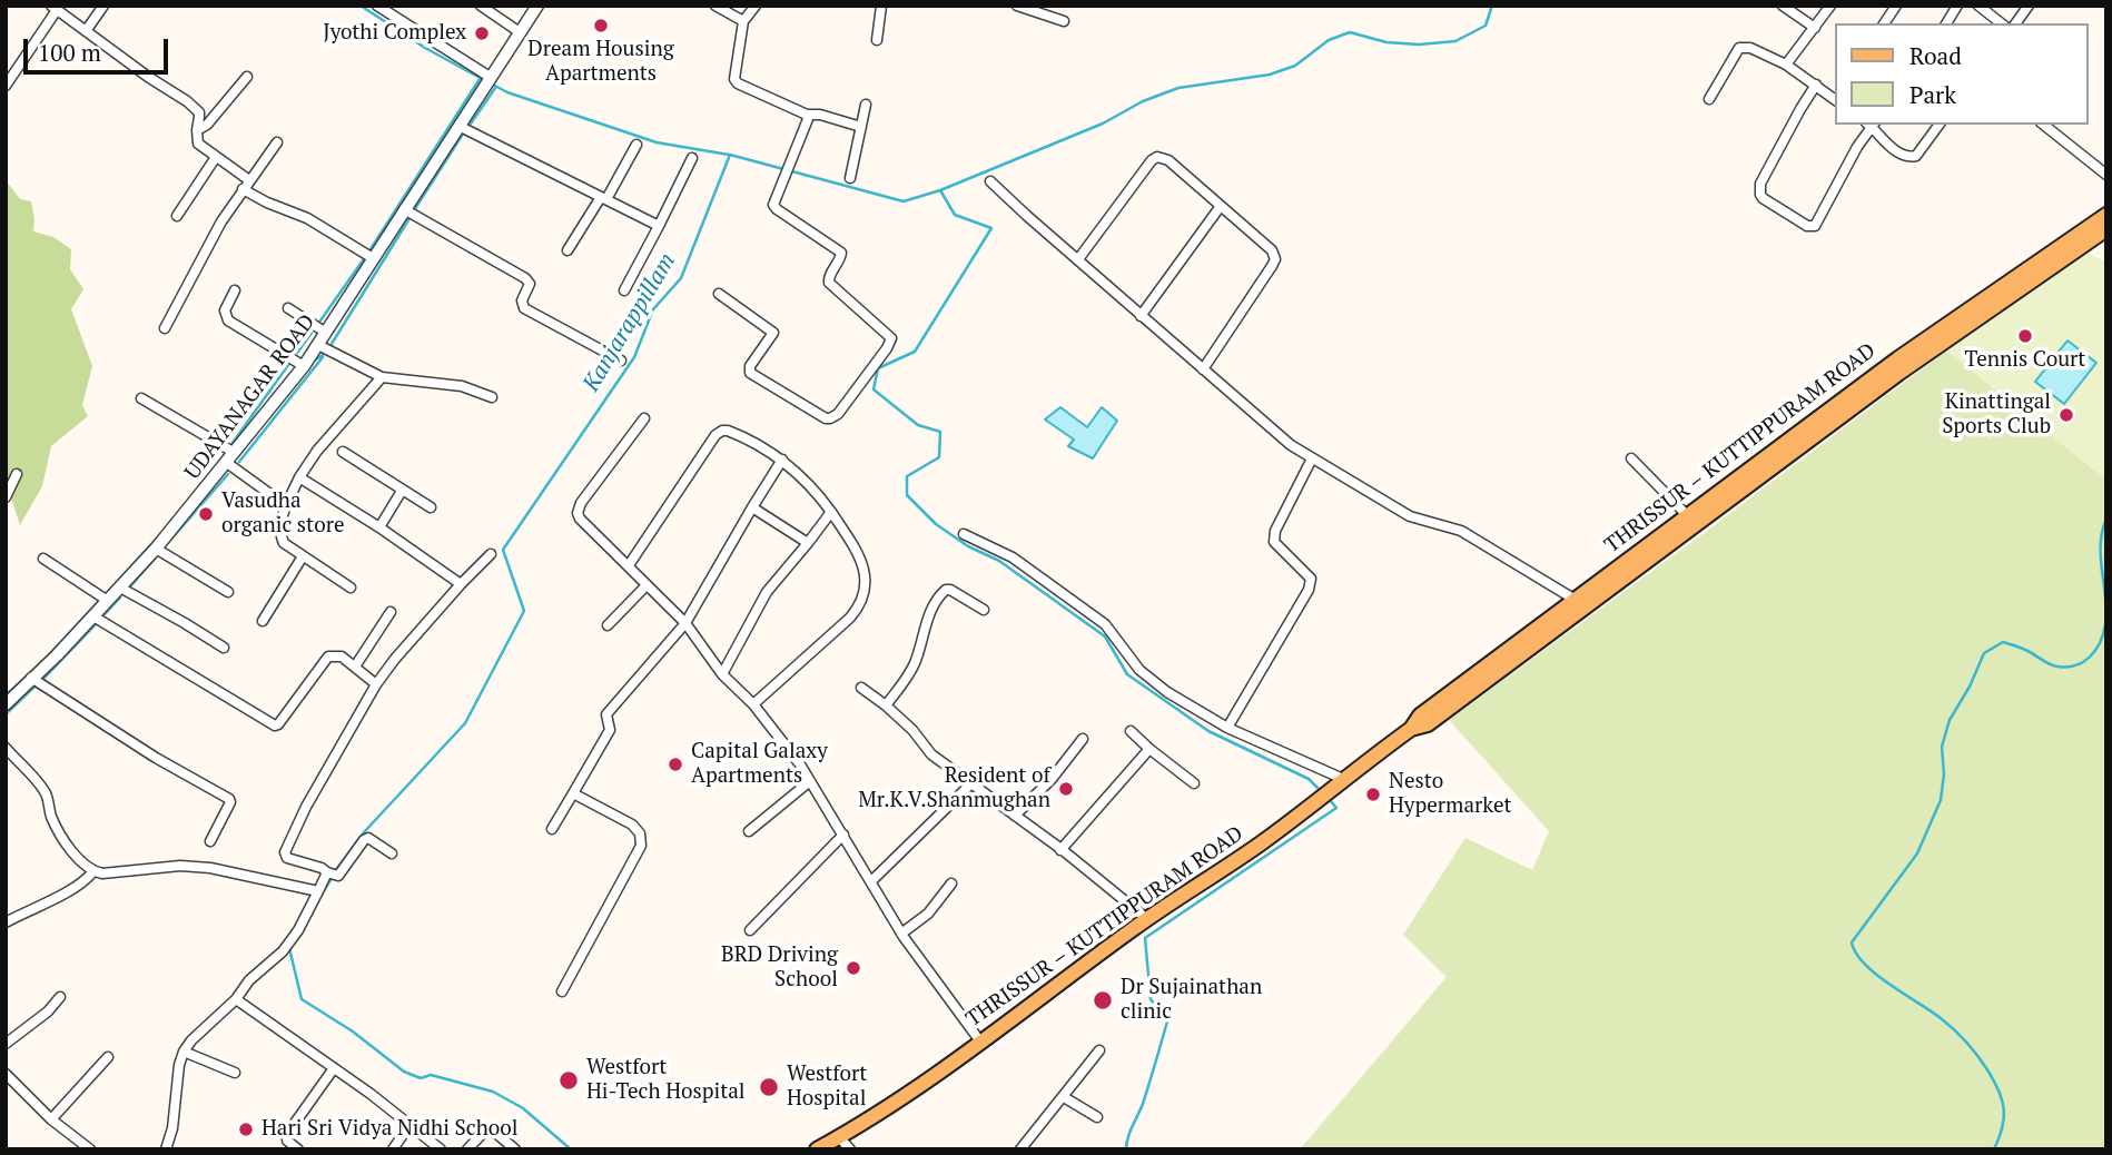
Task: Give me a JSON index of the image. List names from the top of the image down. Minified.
{"streets":{"main road":["THRISSUR – KUTTIPPURAM ROAD"],"street":["UDAYANAGAR ROAD"]},"water":["Kanjarappillam"],"places":["Dream Housing Apartments","Jyothi Complex","Tennis Court","Kinattingal Sports Club","Vasudha organic store","Capital Galaxy Apartments","Resident of Mr.K.V.Shanmughan","Nesto Hypermarket","BRD Driving School","Dr Sujainathan clinic","Westfort Hi-Tech Hospital","Westfort Hospital","Hari Sri Vidya Nidhi School"],"legend":["Road","Park"],"scale_bar":"100 m"}
